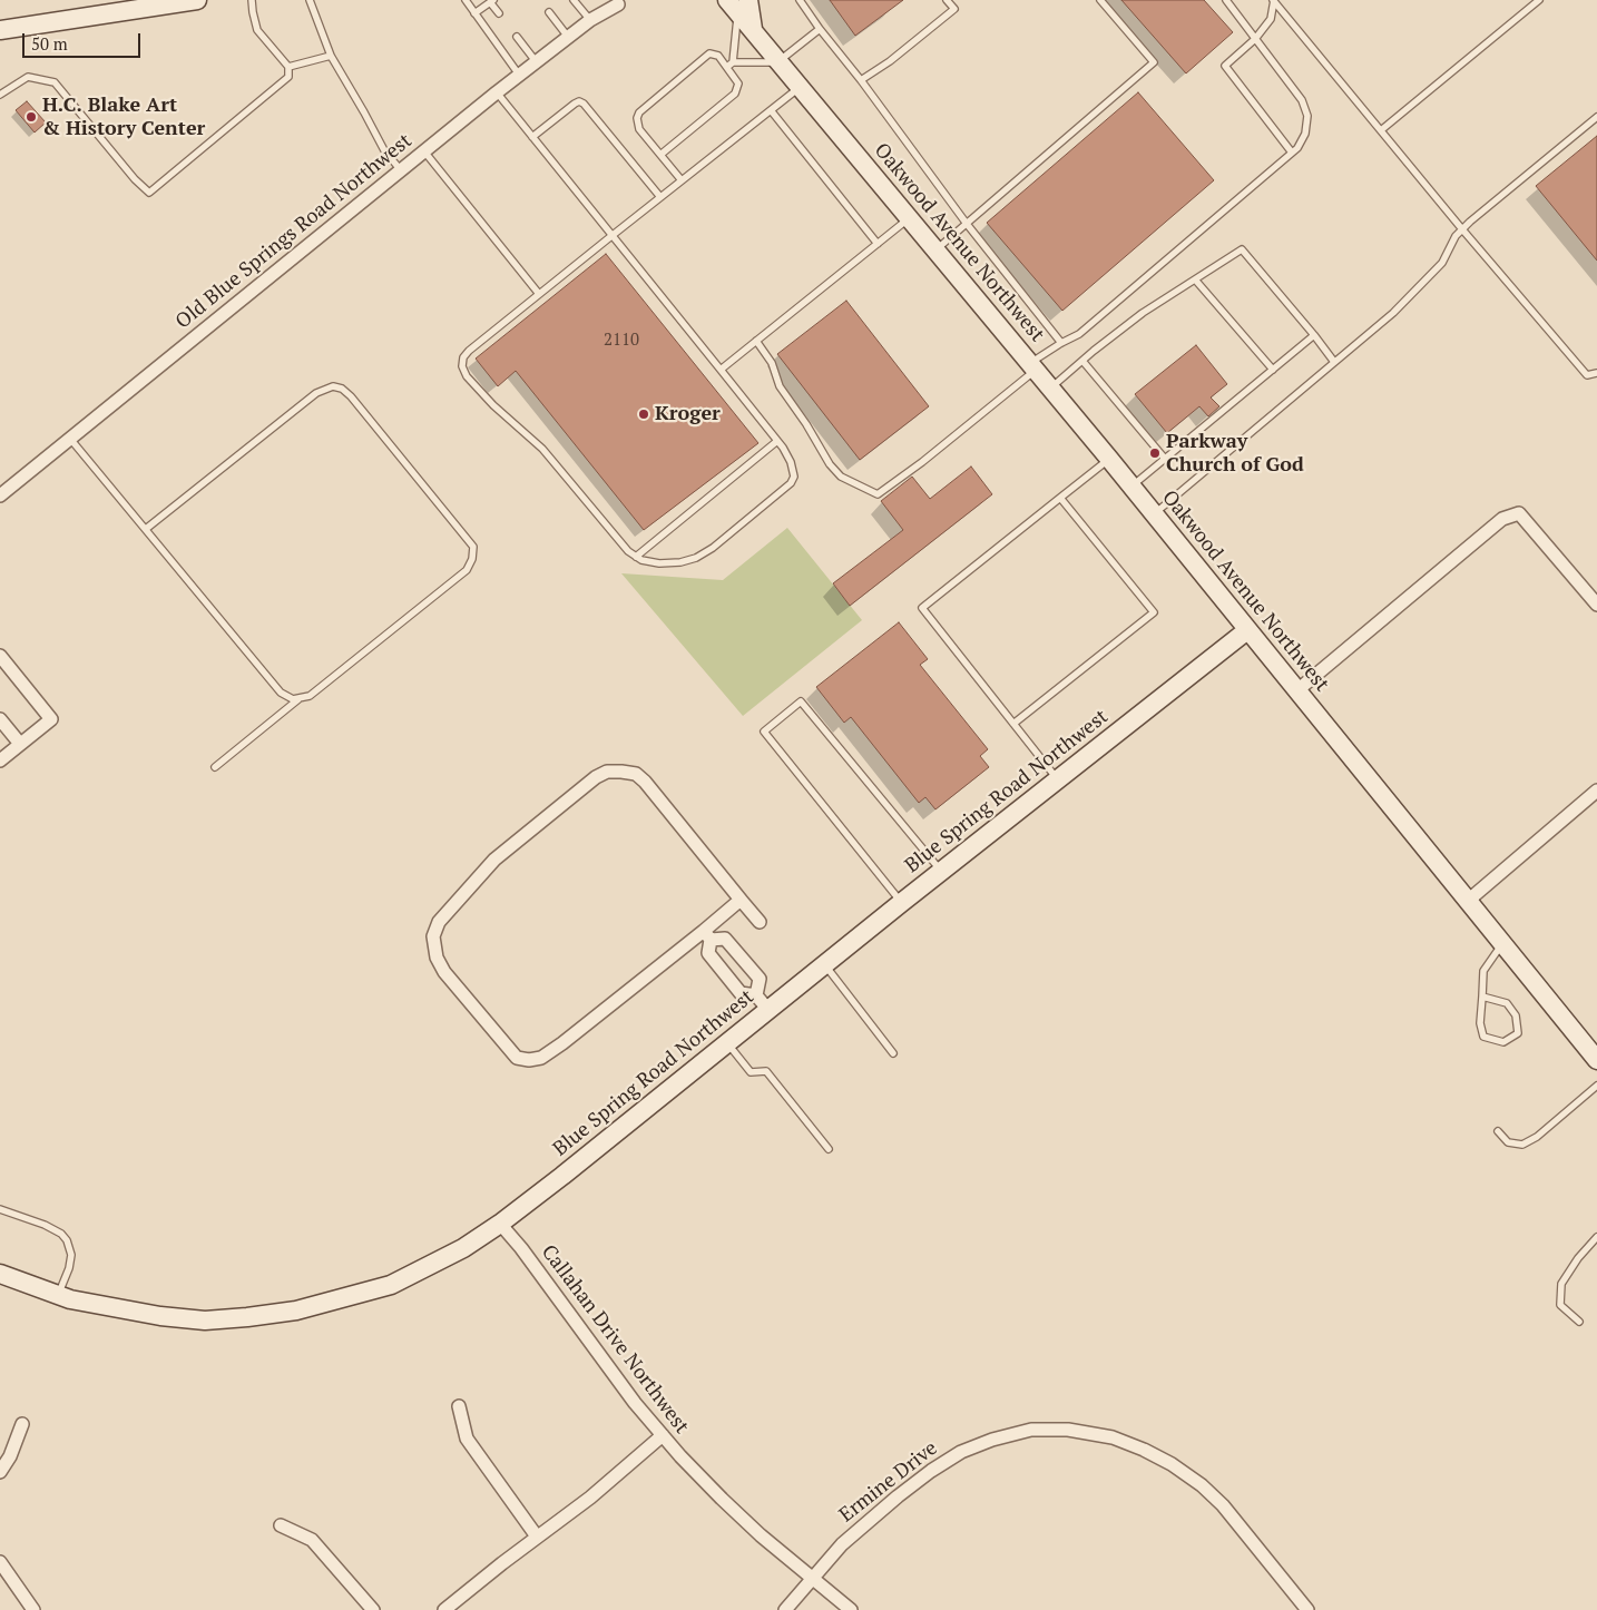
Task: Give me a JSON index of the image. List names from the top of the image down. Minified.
{"streets":{"street":["Old Blue Springs Road Northwest","Oakwood Avenue Northwest","Blue Spring Road Northwest","Callahan Drive Northwest","Ermine Drive"]},"crossings":[["Oakwood Avenue Northwest","Blue Spring Road Northwest"],["Blue Spring Road Northwest","Callahan Drive Northwest"],["Callahan Drive Northwest","Ermine Drive"]],"places":["H.C. Blake Art & History Center","Kroger","Parkway Church of God"],"house_numbers":["2110"],"scale_bar":"50 m"}
